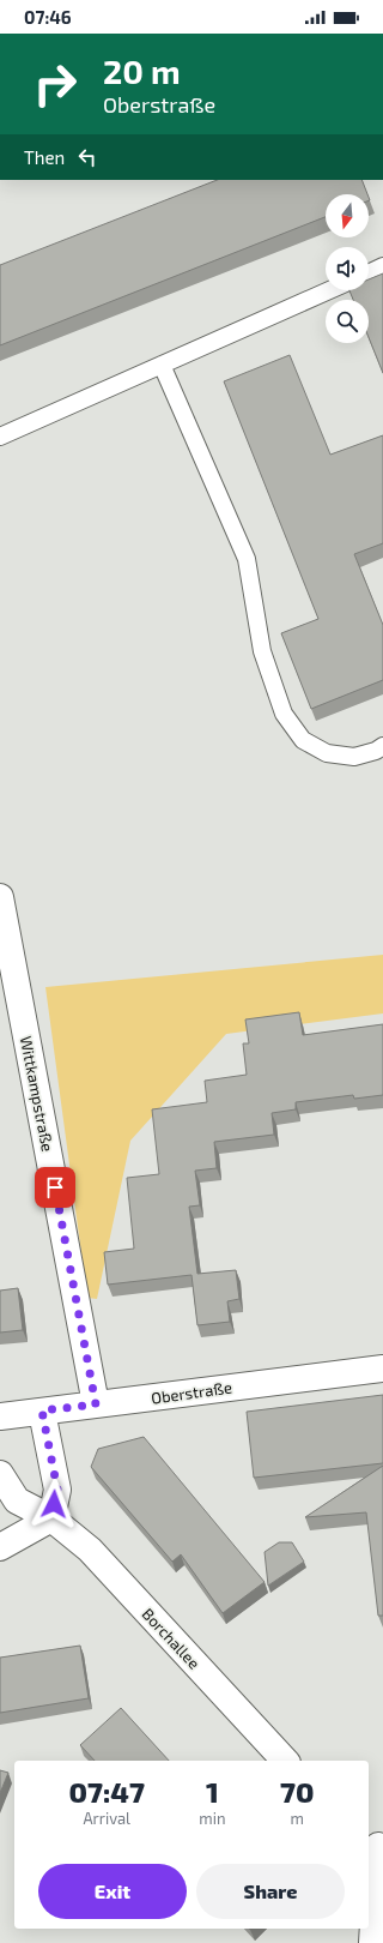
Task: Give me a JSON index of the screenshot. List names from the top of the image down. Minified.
{"streets":{"street":["Wittkampstraße","Oberstraße","Borchallee"]},"crossings":[["Wittkampstraße","Oberstraße"]],"north":"bottom","page":{"status":"07:46","turn":["20 m","Oberstraße"],"then":"Then","eta":["07:47","Arrival","1","min","70","m"],"buttons":["Exit","Share"]}}
